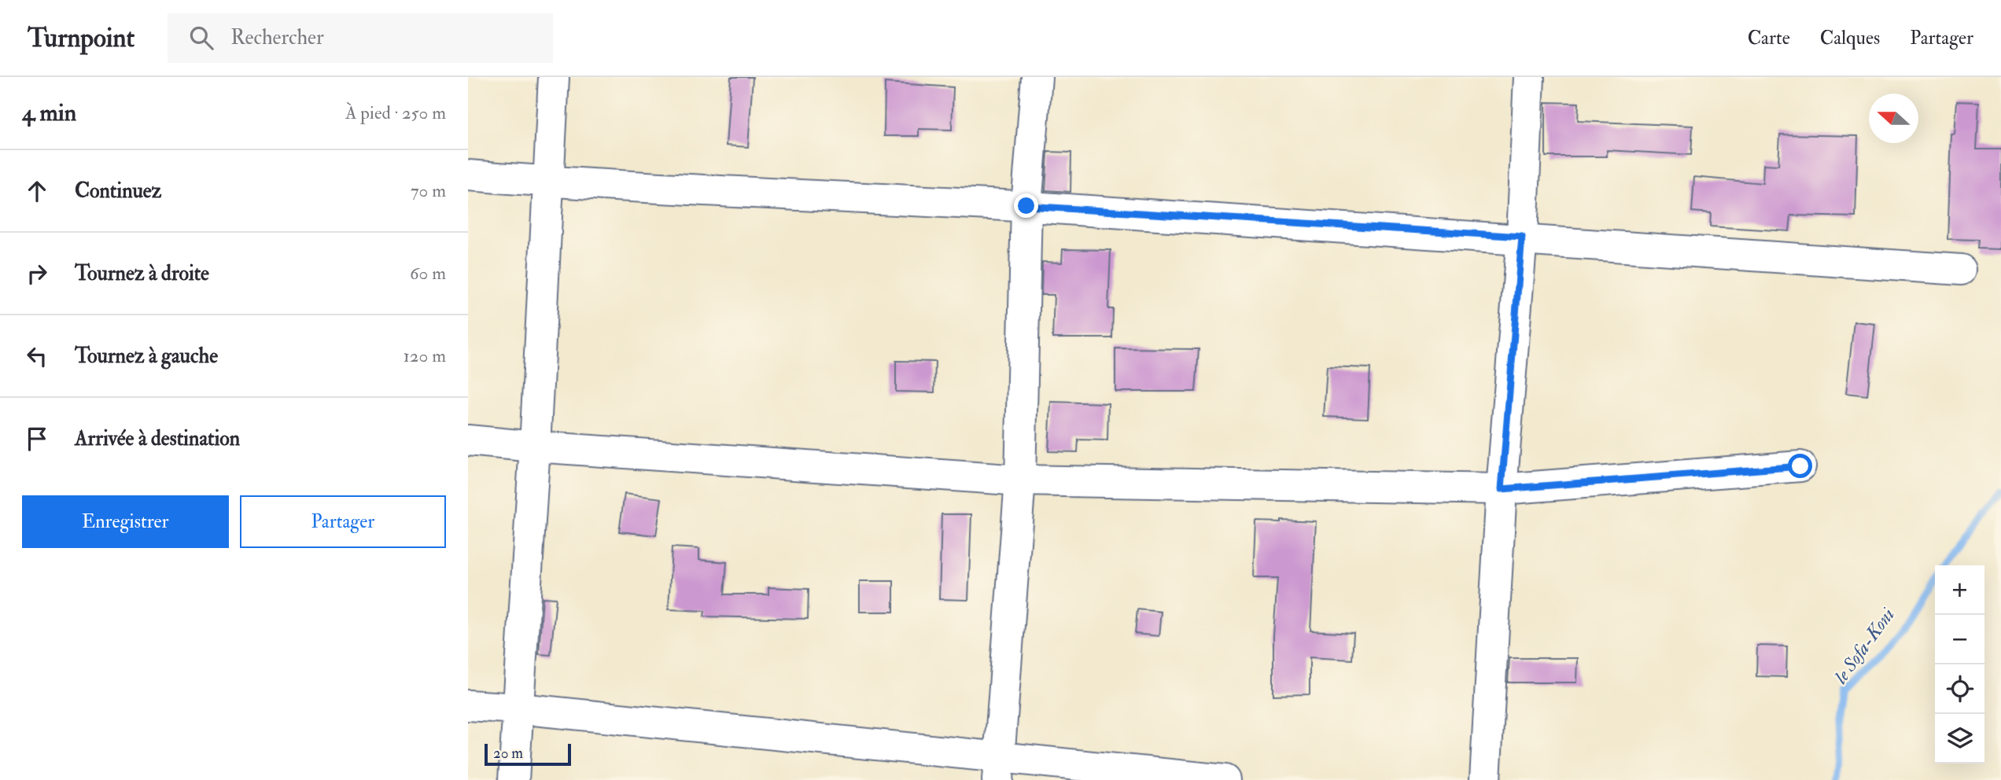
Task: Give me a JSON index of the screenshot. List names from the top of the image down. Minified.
{"water":["le Sofa-Koni"],"scale_bar":"20 m","north":"left","page":{"header":"Turnpoint","search":"Rechercher","nav":["Carte","Calques","Partager"],"heading":["4 min","À pied · 250 m"],"list":[["Continuez","70 m"],["Tournez à droite","60 m"],["Tournez à gauche","120 m"],"Arrivée à destination"],"buttons":["Enregistrer","Partager"],"map_buttons":["+","−"],"scale":"20 m"}}
